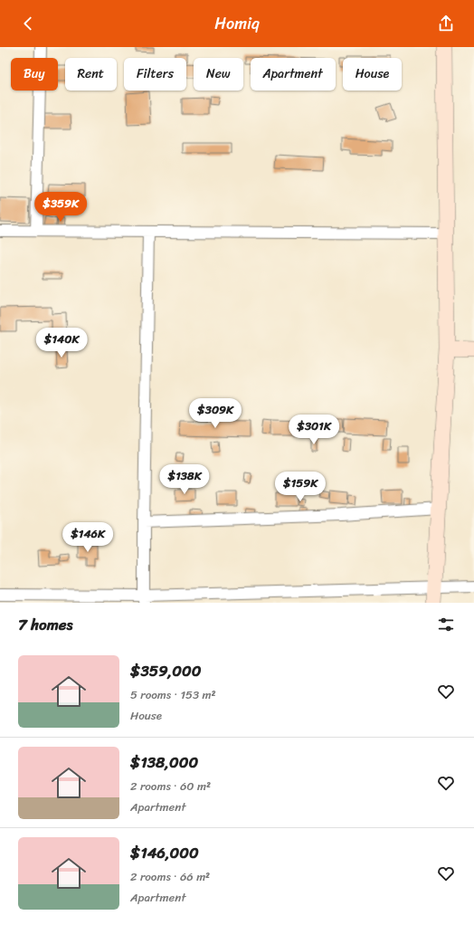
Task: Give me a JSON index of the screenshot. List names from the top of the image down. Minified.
{"page":{"header":"Homiq","chip":["Buy","Rent","Filters","New","Apartment","House"],"price":["$359K","$140K","$309K","$301K","$138K","$159K","$146K"],"heading":"7 homes","list":[{"name":"$359,000","note":"5 rooms · 153 m² · House"},{"name":"$138,000","note":"2 rooms · 60 m² · Apartment"},{"name":"$146,000","note":"2 rooms · 66 m² · Apartment"}]}}
